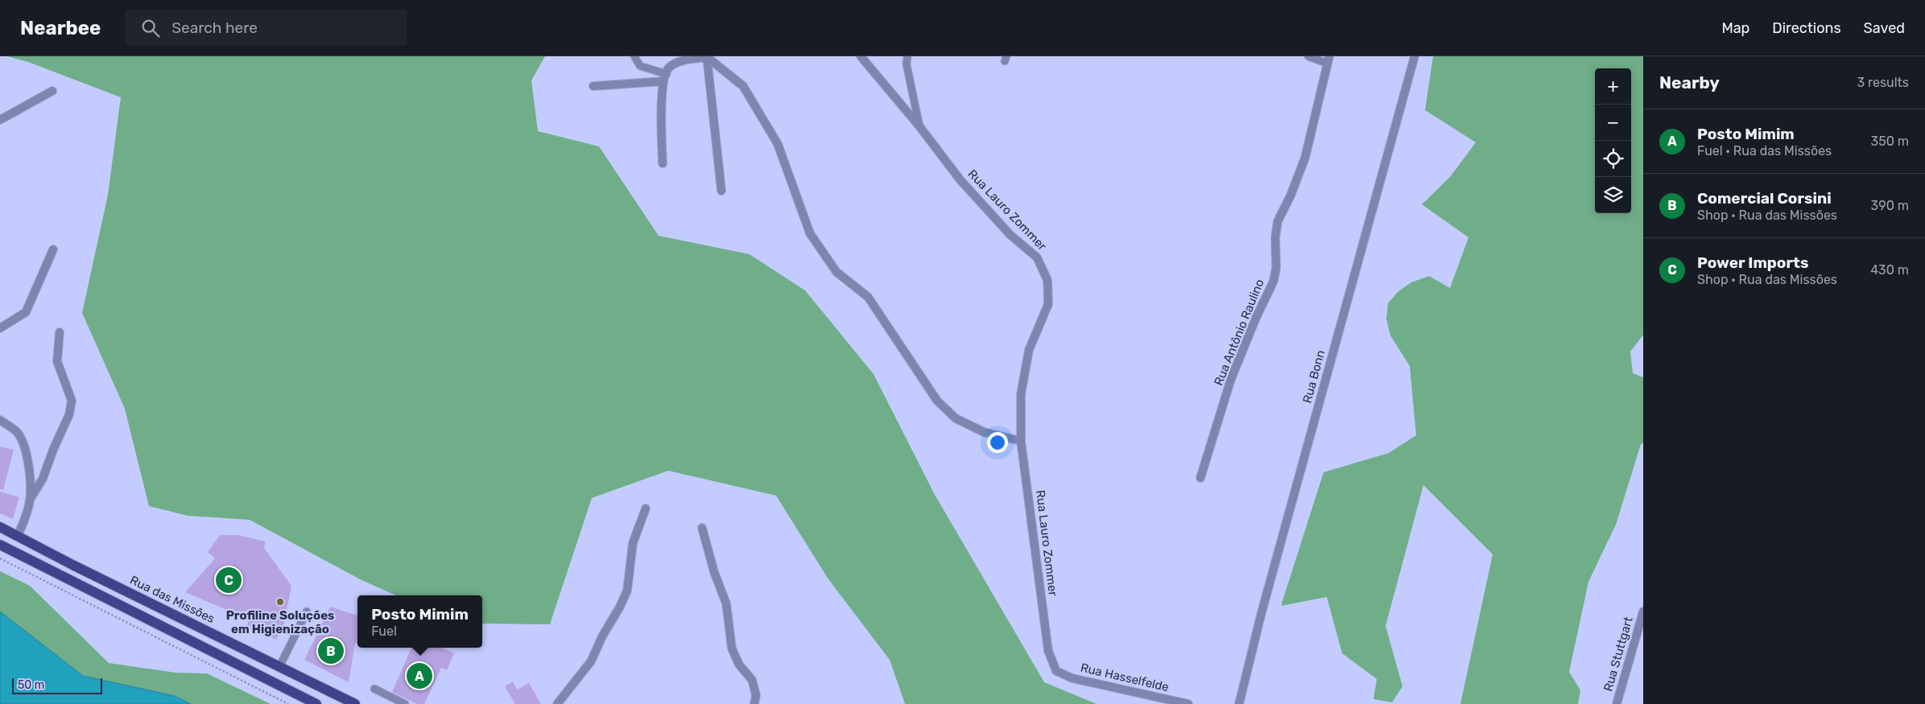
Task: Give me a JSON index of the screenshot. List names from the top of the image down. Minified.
{"streets":{"main road":["Rua das Missões"],"street":["Rua Lauro Zommer","Rua Antônio Raulino","Rua Bonn","Rua Stuttgart","Rua Hasselfelde"]},"crossings":[["Rua Lauro Zommer","Rua Hasselfelde"]],"places":["Profiline Soluções em Higienização"],"scale_bar":"50 m","page":{"header":"Nearbee","search":"Search here","nav":["Map","Directions","Saved"],"heading":["Nearby","3 results"],"map_buttons":["+","−"],"list":[{"mark":"A","name":"Posto Mimim","note":"Fuel · Rua das Missões","value":"350 m"},{"mark":"B","name":"Comercial Corsini","note":"Shop · Rua das Missões","value":"390 m"},{"mark":"C","name":"Power Imports","note":"Shop · Rua das Missões","value":"430 m"}],"pins":["C","B","A"],"popup":["Posto Mimim","Fuel"],"scale":"50 m"}}
